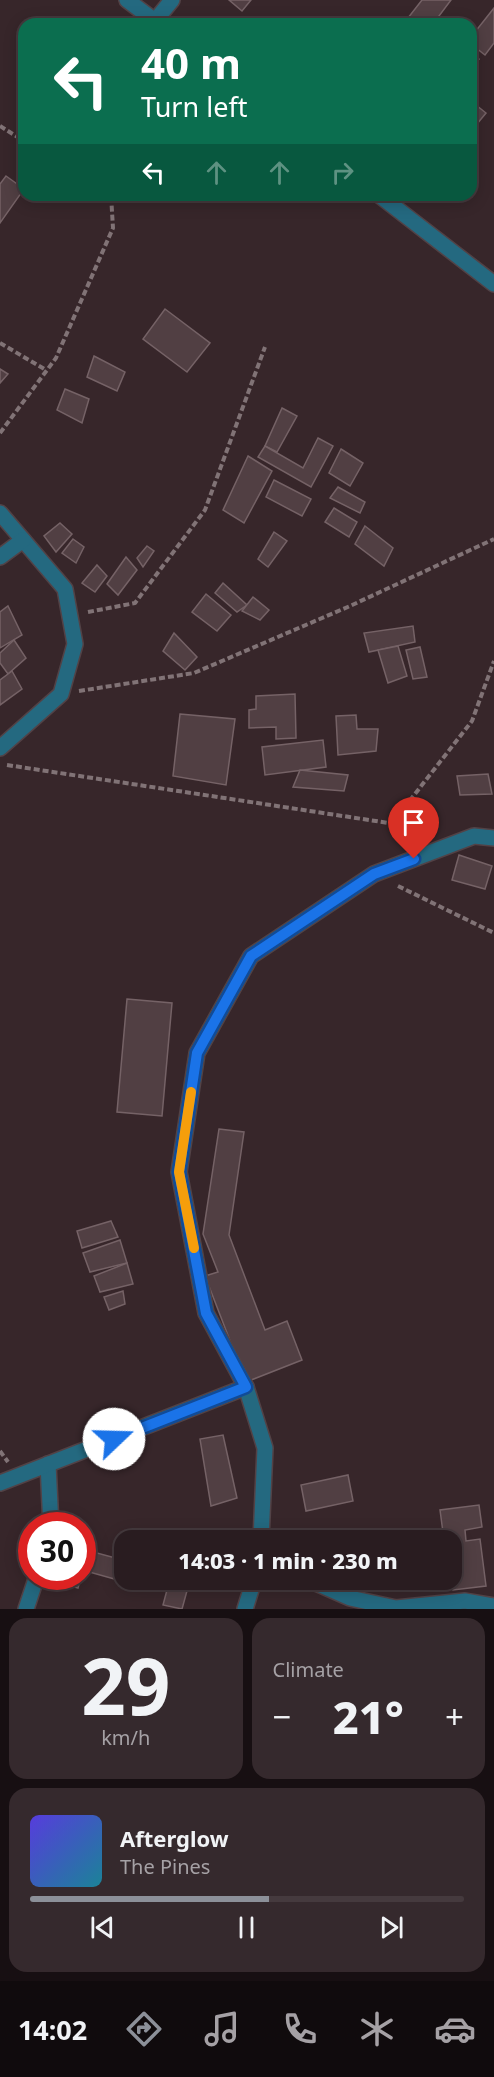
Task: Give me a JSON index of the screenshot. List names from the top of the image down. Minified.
{"page":{"turn":["40 m","Turn left"],"limit":"30","trip":"14:03 · 1 min · 230 m","tile":[["29","km/h"],"Climate"],"heat":["−","21°","+"],"song":["Afterglow","The Pines"],"tabs":"14:02"}}
